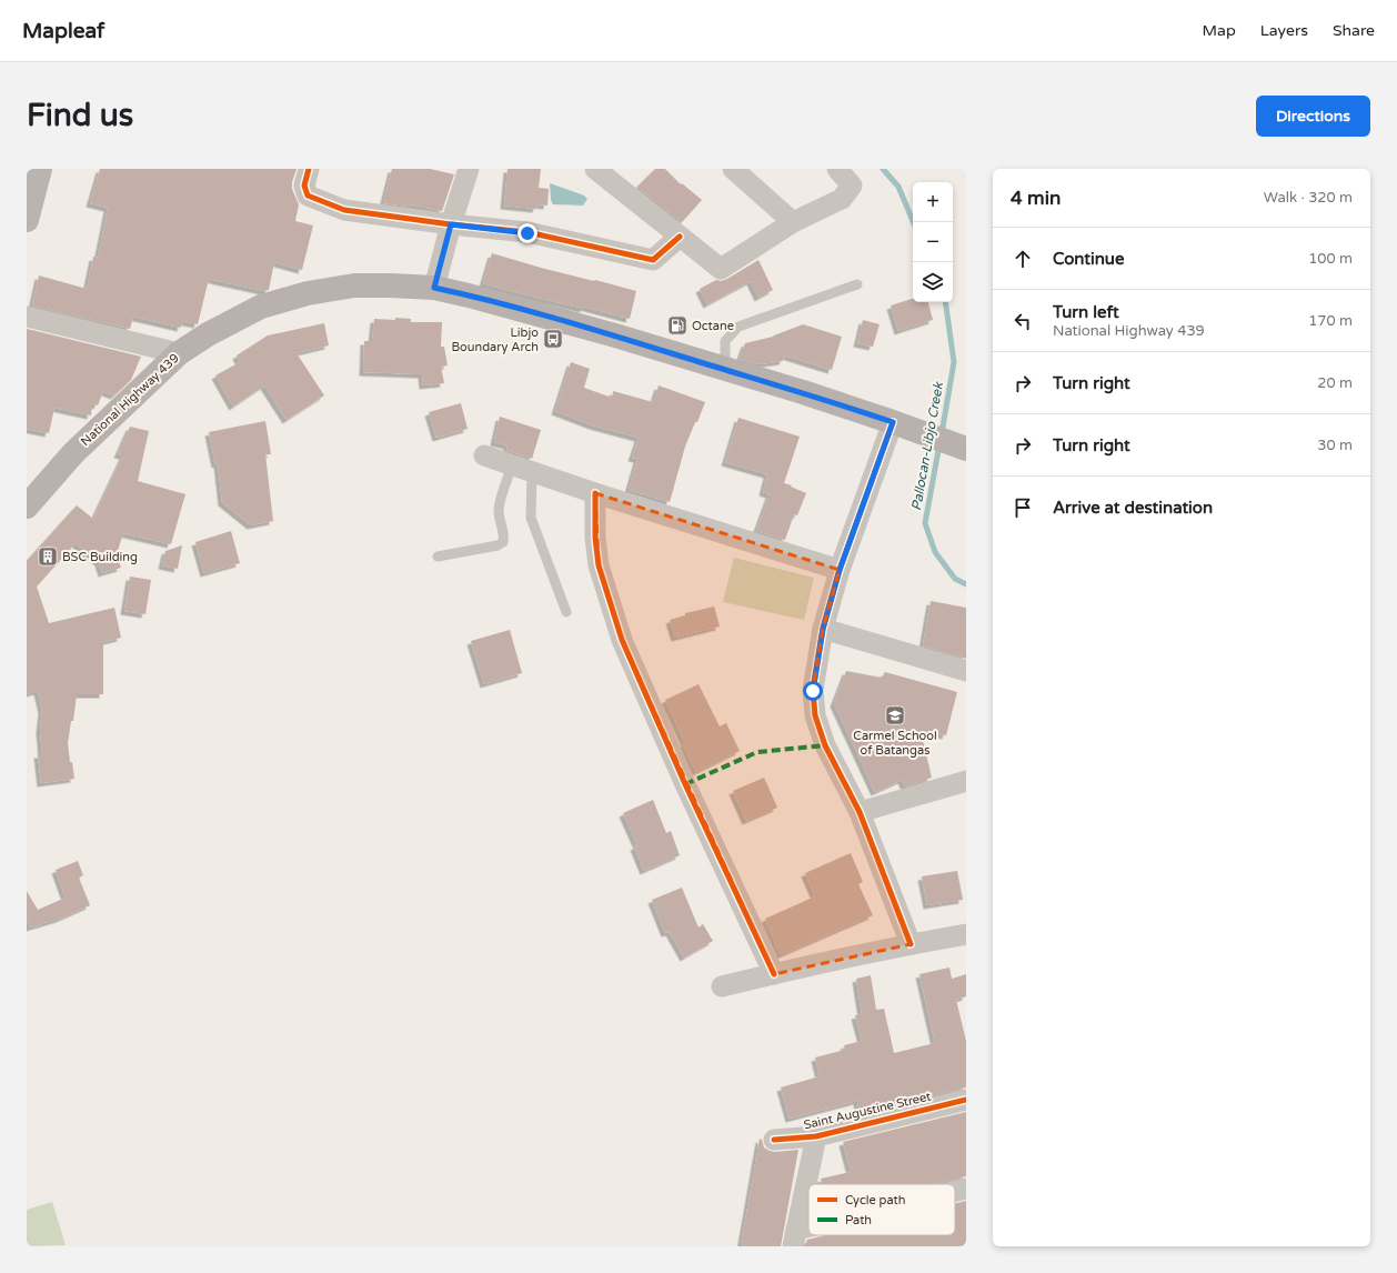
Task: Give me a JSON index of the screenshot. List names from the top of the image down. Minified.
{"streets":{"main road":["National Highway 439"],"street":["Saint Augustine Street"]},"water":["Pallocan-Libjo Creek"],"places":{"fuel station":["Octane"],"bus stop":["Libjo Boundary Arch"],"building":["BSC Building"],"school or university":["Carmel School of Batangas"]},"legend":["Cycle path","Path"],"page":{"header":"Mapleaf","nav":["Map","Layers","Share"],"buttons":"Directions","title":"Find us","heading":["4 min","Walk · 320 m"],"map_buttons":["+","−"],"list":[["Continue","100 m"],["Turn left","National Highway 439","170 m"],["Turn right","20 m"],["Turn right","30 m"],"Arrive at destination"]}}
